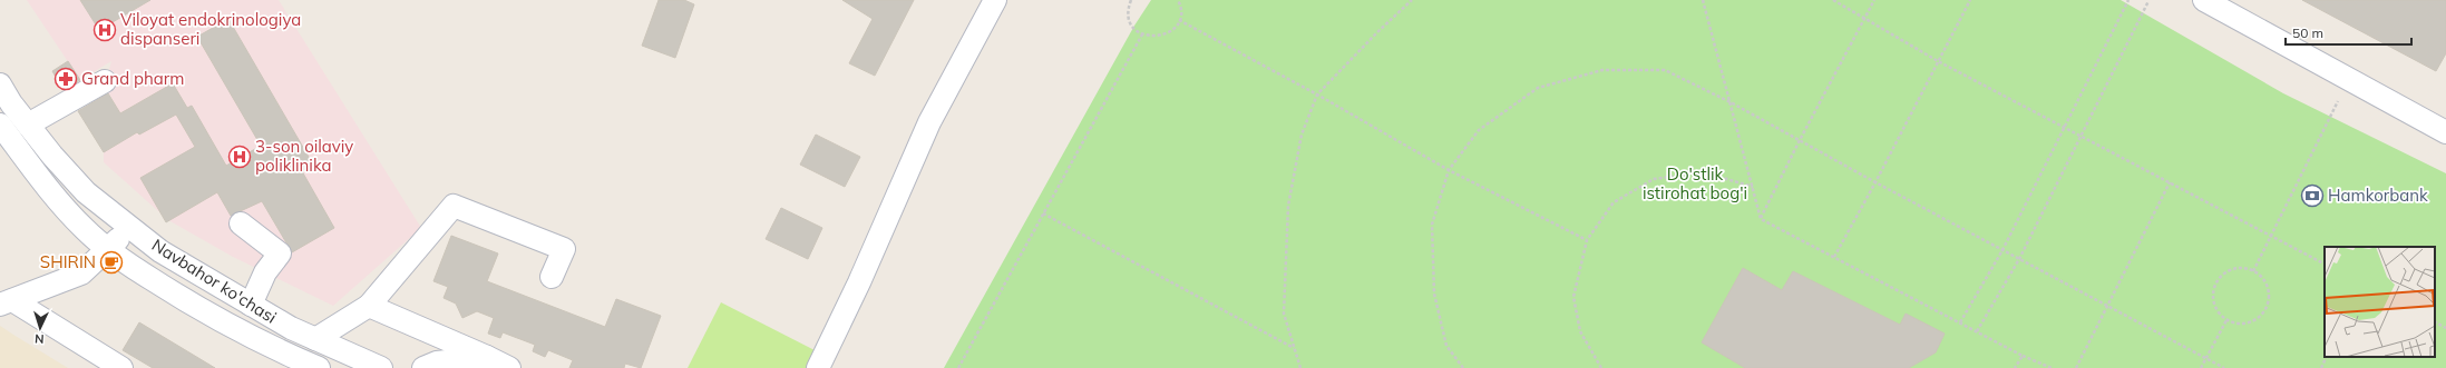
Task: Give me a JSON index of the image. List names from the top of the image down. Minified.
{"streets":{"street":["Navbahor ko'chasi"]},"parks":["Do'stlik istirohat bog'i"],"places":{"hospital":["Viloyat endokrinologiya dispanseri","3-son oilaviy poliklinika"],"pharmacy":["Grand pharm"],"bank":["Hamkorbank"],"cafe":["SHIRIN"]},"scale_bar":"50 m","north":"bottom"}
